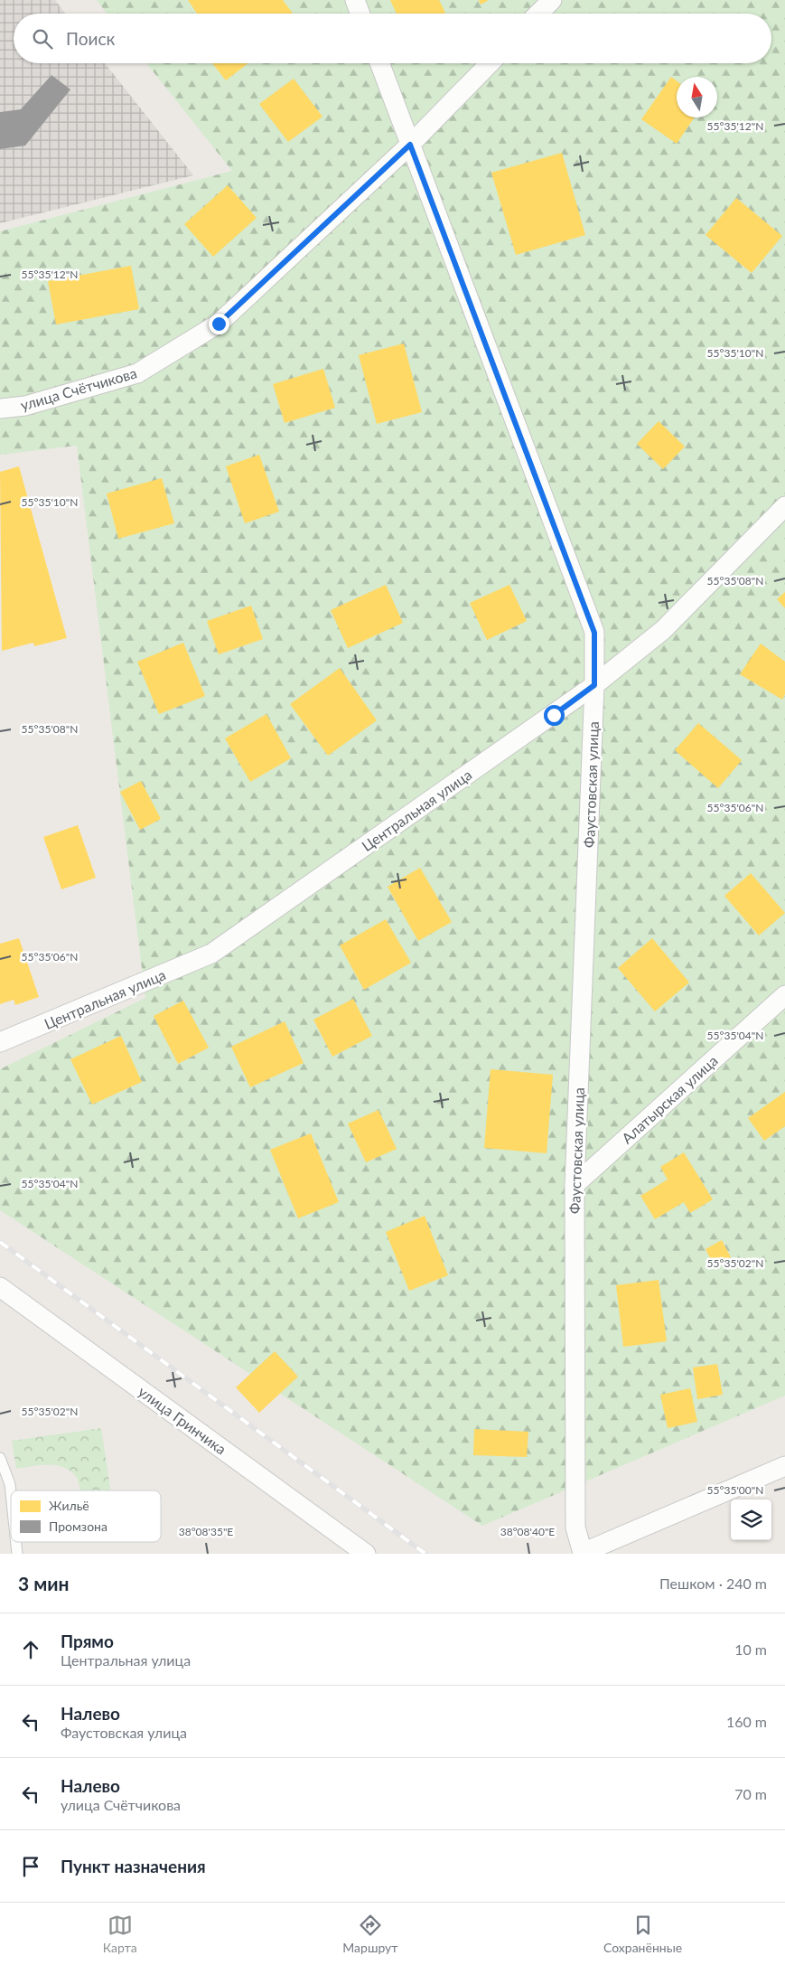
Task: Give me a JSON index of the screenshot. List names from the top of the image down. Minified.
{"streets":{"street":["улица Счётчикова","Фаустовская улица","Центральная улица","Алатырская улица","улица Гринчика"]},"crossings":[["улица Счётчикова","Фаустовская улица"],["Фаустовская улица","Центральная улица"],["Фаустовская улица","Алатырская улица"]],"legend":["Жильё","Промзона"],"north":"top","page":{"search":"Поиск","heading":["3 мин","Пешком · 240 m"],"list":[["Прямо","Центральная улица","10 m"],["Налево","Фаустовская улица","160 m"],["Налево","улица Счётчикова","70 m"],"Пункт назначения"],"nav":["Карта","Маршрут","Сохранённые"]},"coordinates":["55°35'12\"N","55°35'10\"N","55°35'08\"N","55°35'06\"N","55°35'04\"N","55°35'02\"N","55°35'00\"N","38°08'35\"E","38°08'40\"E"]}
